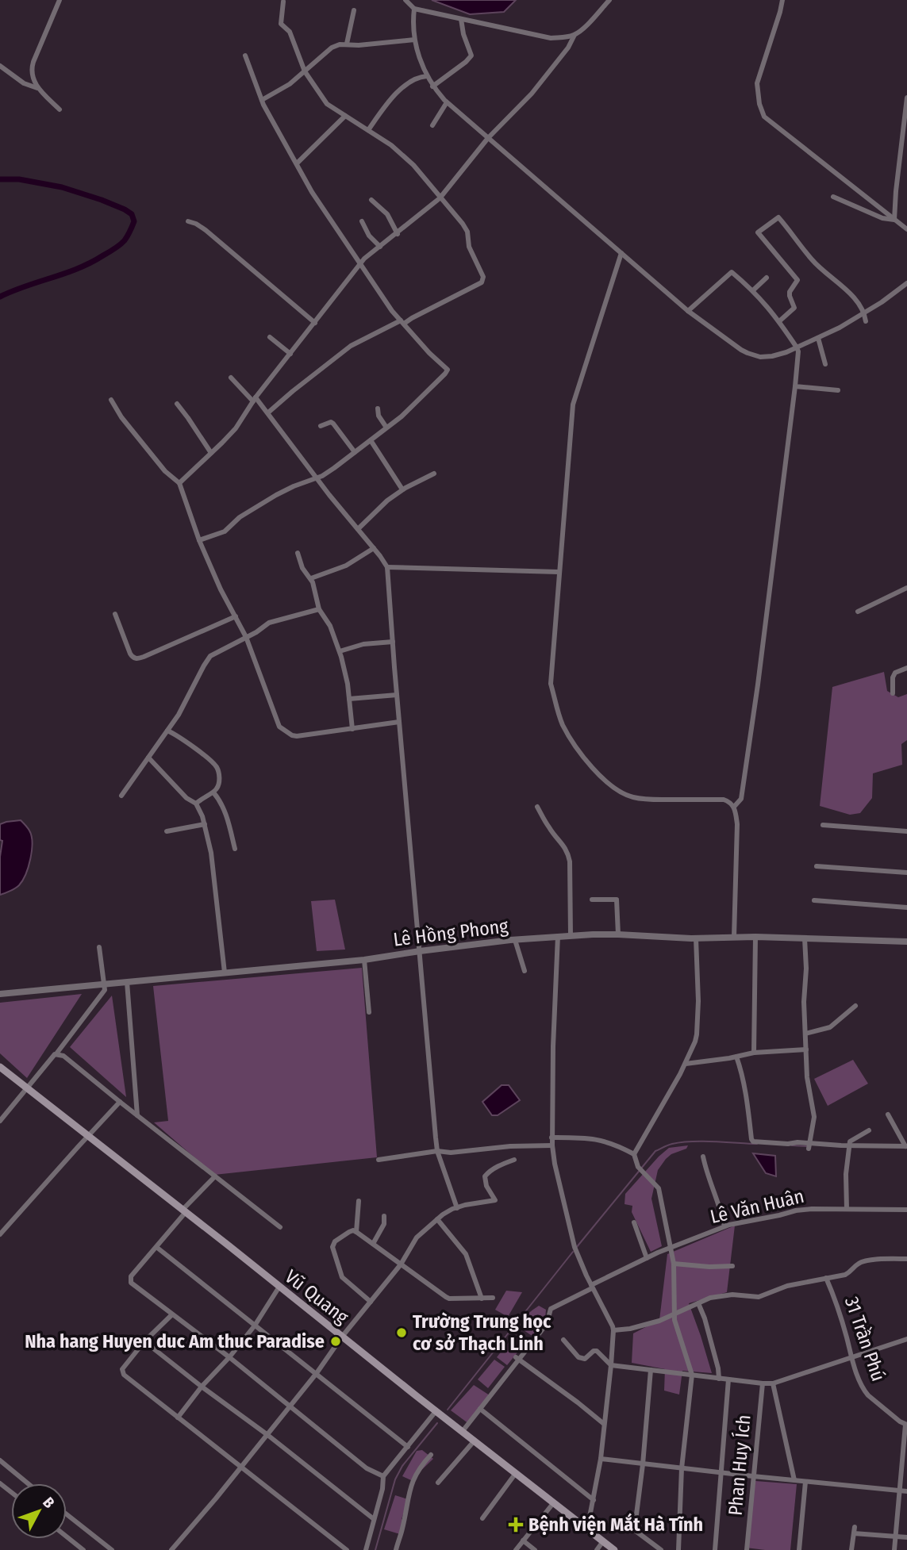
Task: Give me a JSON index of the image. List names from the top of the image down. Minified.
{"streets":{"main road":["Vũ Quang"],"street":["Lê Hồng Phong","Lê Văn Huân","31 Trần Phú","Phan Huy Ích"]},"crossings":[["Lê Văn Huân","Vũ Quang"]],"places":{"other":["Trường Trung học cơ sở Thạch Linh","Nha hang Huyen duc Am thuc Paradise"],"health":["Bệnh viện Mắt Hà Tĩnh"]},"north":"top right"}
